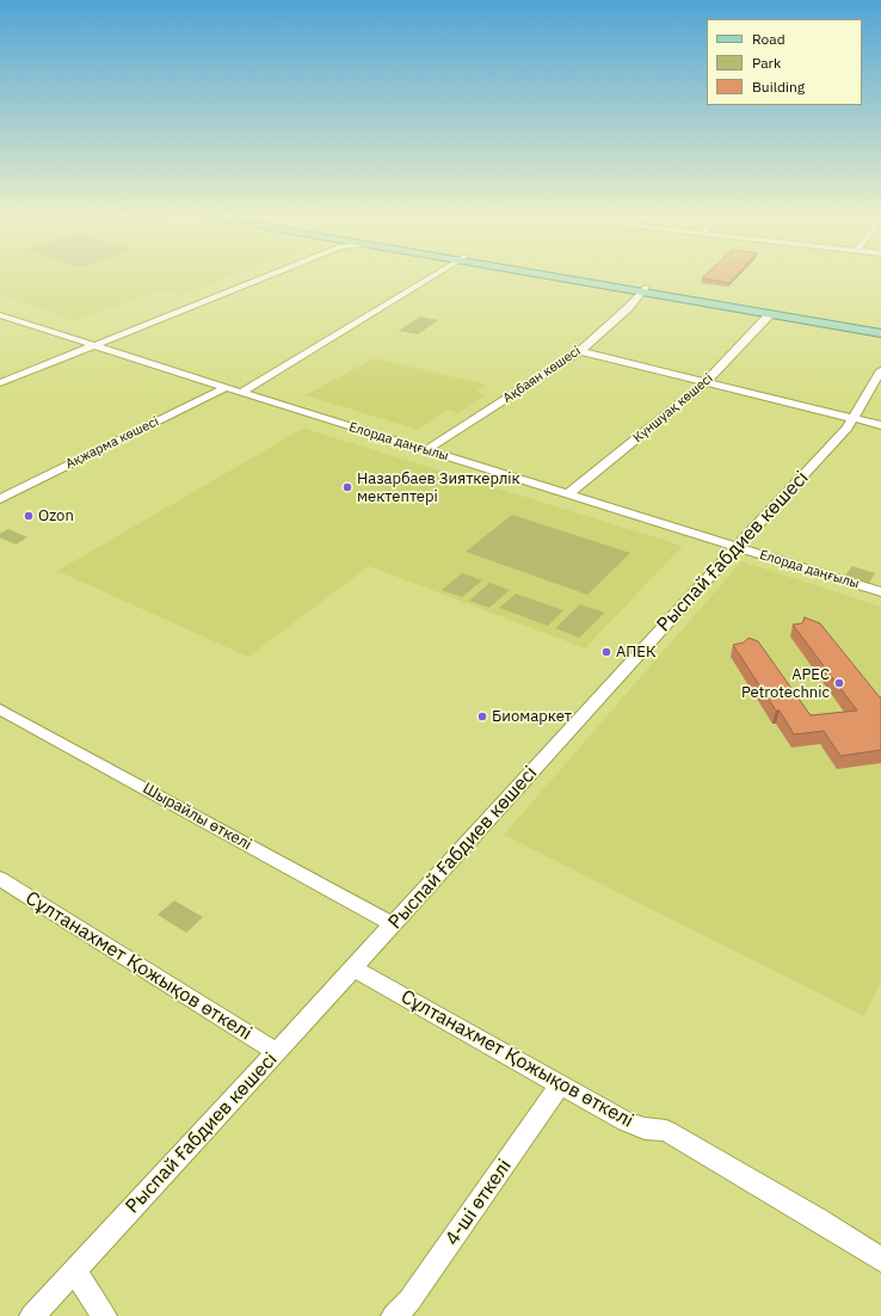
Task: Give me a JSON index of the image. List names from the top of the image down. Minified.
{"streets":{"street":["Ақбаян көшесі","Күншуақ көшесі","Елорда даңғылы","Ақжарма көшесі","Рыспай Ғабдиев көшесі","Шырайлы өткелі","Сұлтанахмет Қожықов өткелі","4-ші өткелі"]},"crossings":[["Ақбаян көшесі","Елорда даңғылы"],["Күншуақ көшесі","Елорда даңғылы"],["Елорда даңғылы","Ақжарма көшесі"],["Елорда даңғылы","Рыспай Ғабдиев көшесі"],["Рыспай Ғабдиев көшесі","Шырайлы өткелі"],["Рыспай Ғабдиев көшесі","Сұлтанахмет Қожықов өткелі"],["Сұлтанахмет Қожықов өткелі","4-ші өткелі"]],"places":["Назарбаев Зияткерлік мектептері","Ozon","АПЕК","APEC Petrotechnic","Биомаркет"],"legend":["Road","Park","Building"]}
